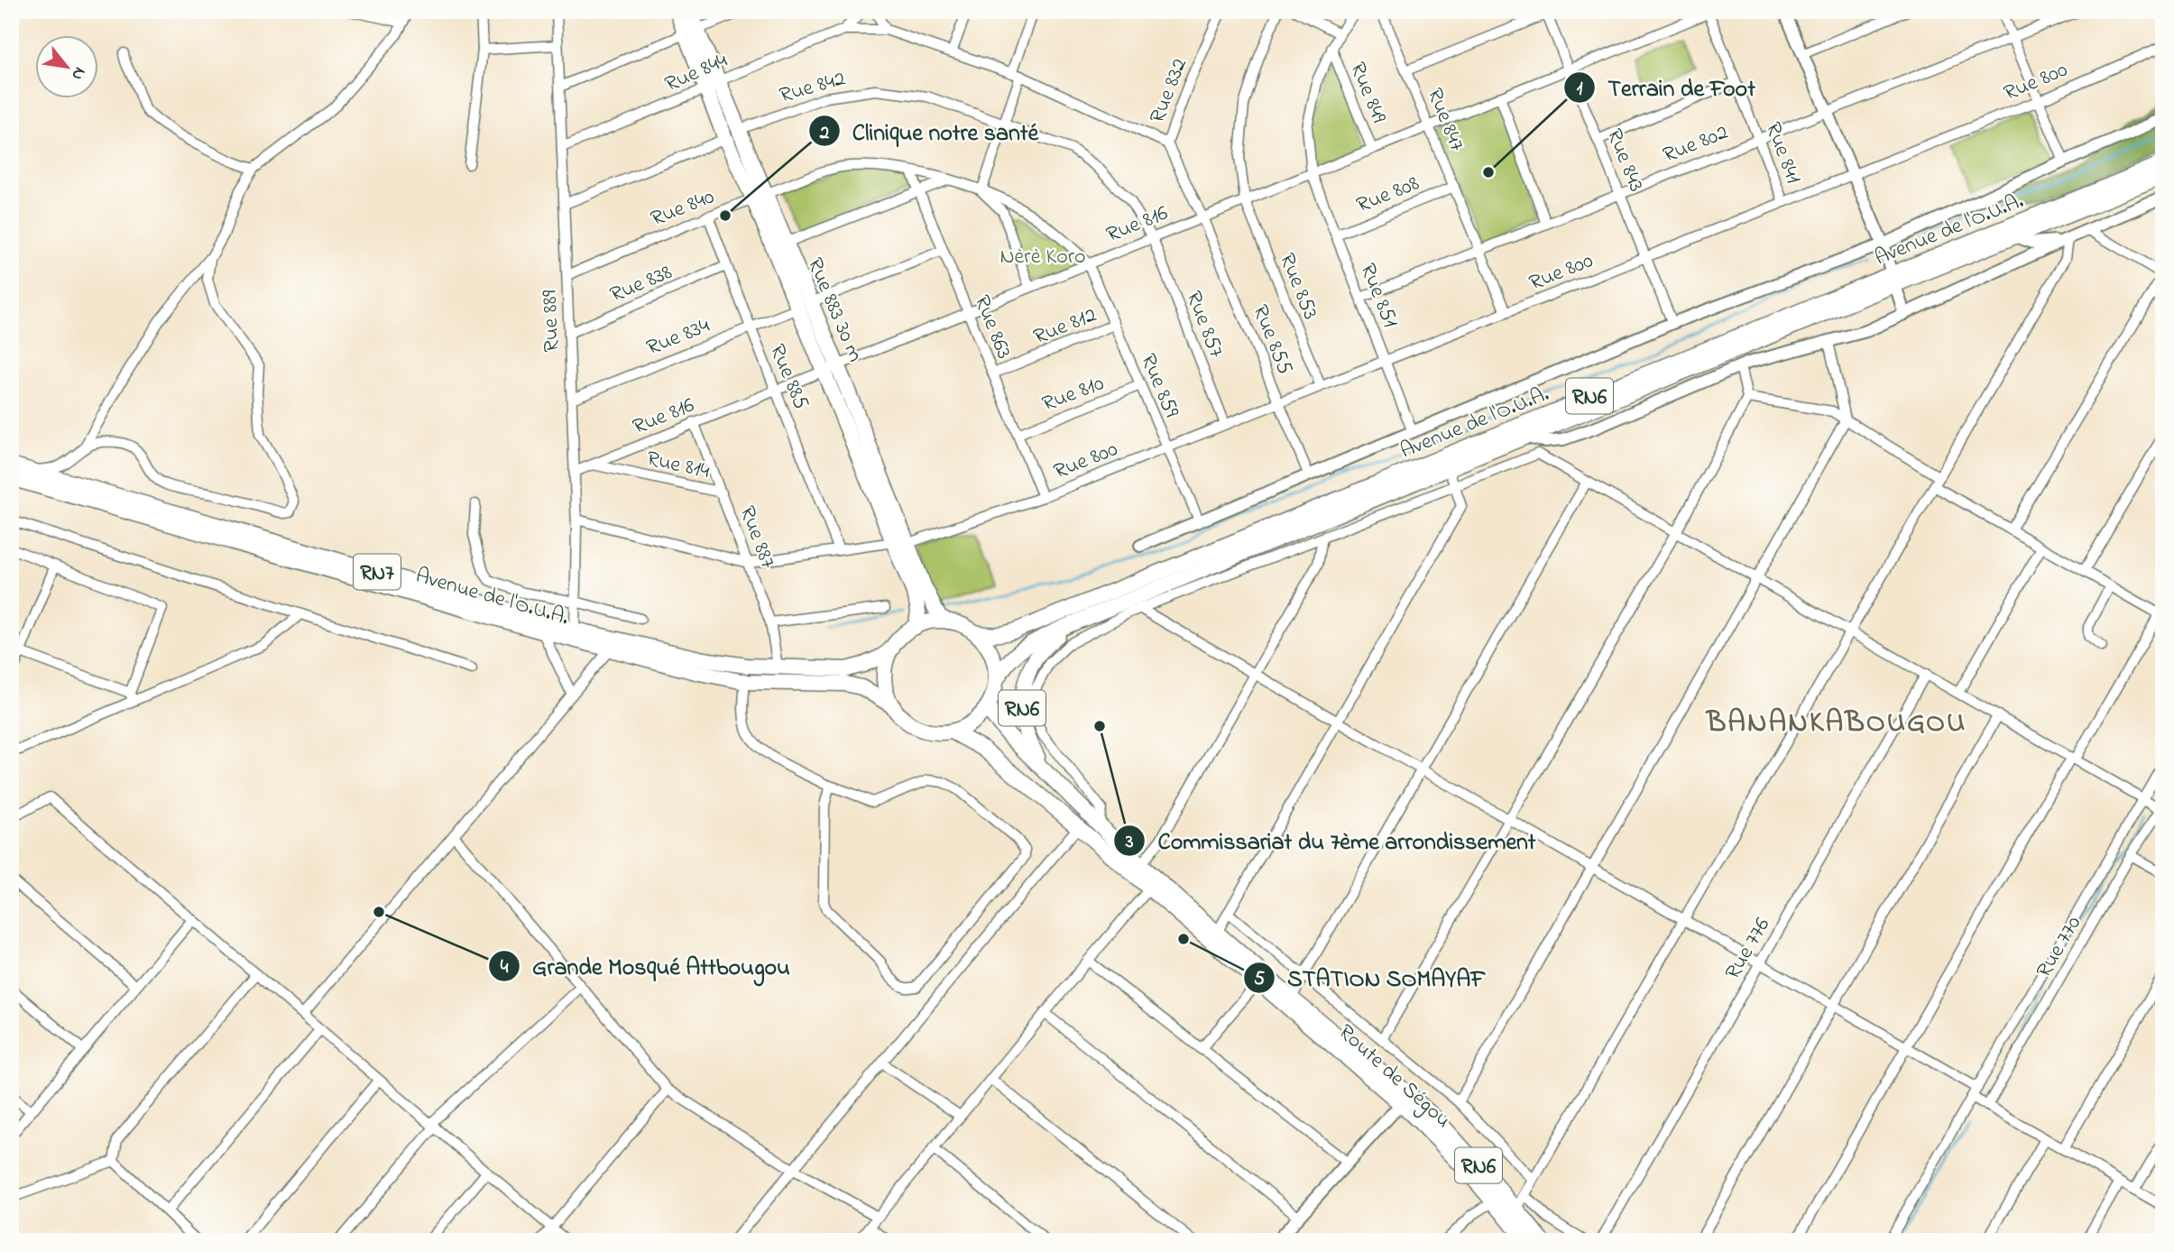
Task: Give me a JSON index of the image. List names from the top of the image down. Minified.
{"streets":{"main road":["Avenue de l'O.U.A.","Rue 883 30 m","RN6","RN7","Route de Ségou"],"street":["Rue 844","Rue 800","Rue 842","Rue 832","Rue 849","Rue 847","Rue 802","Rue 841","Rue 843","Rue 808","Rue 840","Rue 816","Rue 838","Rue 853","Rue 851","Rue 889","Rue 857","Rue 812","Rue 863","Rue 834","Rue 855","Rue 885","Rue 859","Rue 810","Rue 814","Rue 887","Rue 770","Rue 776"]},"crossings":[["Rue 844","Rue 883 30 m"],["Rue 844","Rue 889"],["Rue 800","Rue 847"],["Rue 800","Rue 841"],["Rue 800","Rue 843"],["Rue 800","Rue 853"],["Rue 800","Rue 851"],["Rue 800","Rue 883 30 m"],["Rue 800","Rue 857"],["Rue 800","Rue 863"],["Rue 800","Rue 855"],["Rue 800","Rue 859"],["Rue 842","Rue 816"],["Rue 842","Rue 883 30 m"],["Rue 842","Rue 889"],["Rue 842","Rue 857"],["Rue 832","Rue 816"],["Rue 832","Rue 855"],["Rue 849","Rue 816"],["Rue 849","Rue 851"],["Rue 847","Rue 802"],["Rue 847","Rue 808"],["Rue 847","Rue 816"],["Rue 802","Rue 841"],["Rue 802","Rue 843"],["Rue 802","Rue 851"],["Rue 841","Rue 816"],["Rue 843","Rue 816"],["Rue 843","Avenue de l'O.U.A."],["Rue 808","Rue 851"],["Rue 840","Rue 816"],["Rue 840","Rue 883 30 m"],["Rue 840","Rue 889"],["Rue 840","Rue 863"],["Rue 840","Rue 885"],["Rue 840","Rue 859"],["Rue 816","Rue 853"],["Rue 816","Rue 851"],["Rue 816","Rue 883 30 m"],["Rue 816","Rue 889"],["Rue 816","Rue 857"],["Rue 816","Rue 863"],["Rue 816","Rue 855"],["Rue 816","Rue 885"],["Rue 816","Rue 859"],["Rue 816","Rue 814"],["Rue 816","Rue 887"],["Avenue de l'O.U.A.","Rue 851"],["Avenue de l'O.U.A.","Rue 889"],["Avenue de l'O.U.A.","Rue 855"],["Avenue de l'O.U.A.","Rue 859"],["Avenue de l'O.U.A.","RN6"],["Avenue de l'O.U.A.","Rue 887"],["Avenue de l'O.U.A.","Route de Ségou"],["Rue 838","Rue 889"],["Rue 838","Rue 885"],["Rue 883 30 m","Rue 834"],["Rue 889","Rue 834"],["Rue 812","Rue 863"],["Rue 812","Rue 859"],["Rue 863","Rue 834"],["Rue 863","Rue 810"],["Rue 834","Rue 885"],["Rue 859","Rue 810"],["RN6","Route de Ségou"],["Rue 814","Rue 887"]],"districts":["BANANKABOUGOU"],"parks":["Nèrè Koro"],"places":["Terrain de Foot","Clinique notre santé","Commissariat du 7ème arrondissement","Grande Mosqué Attbougou","STATION SOMAYAF"],"north":"bottom right"}
